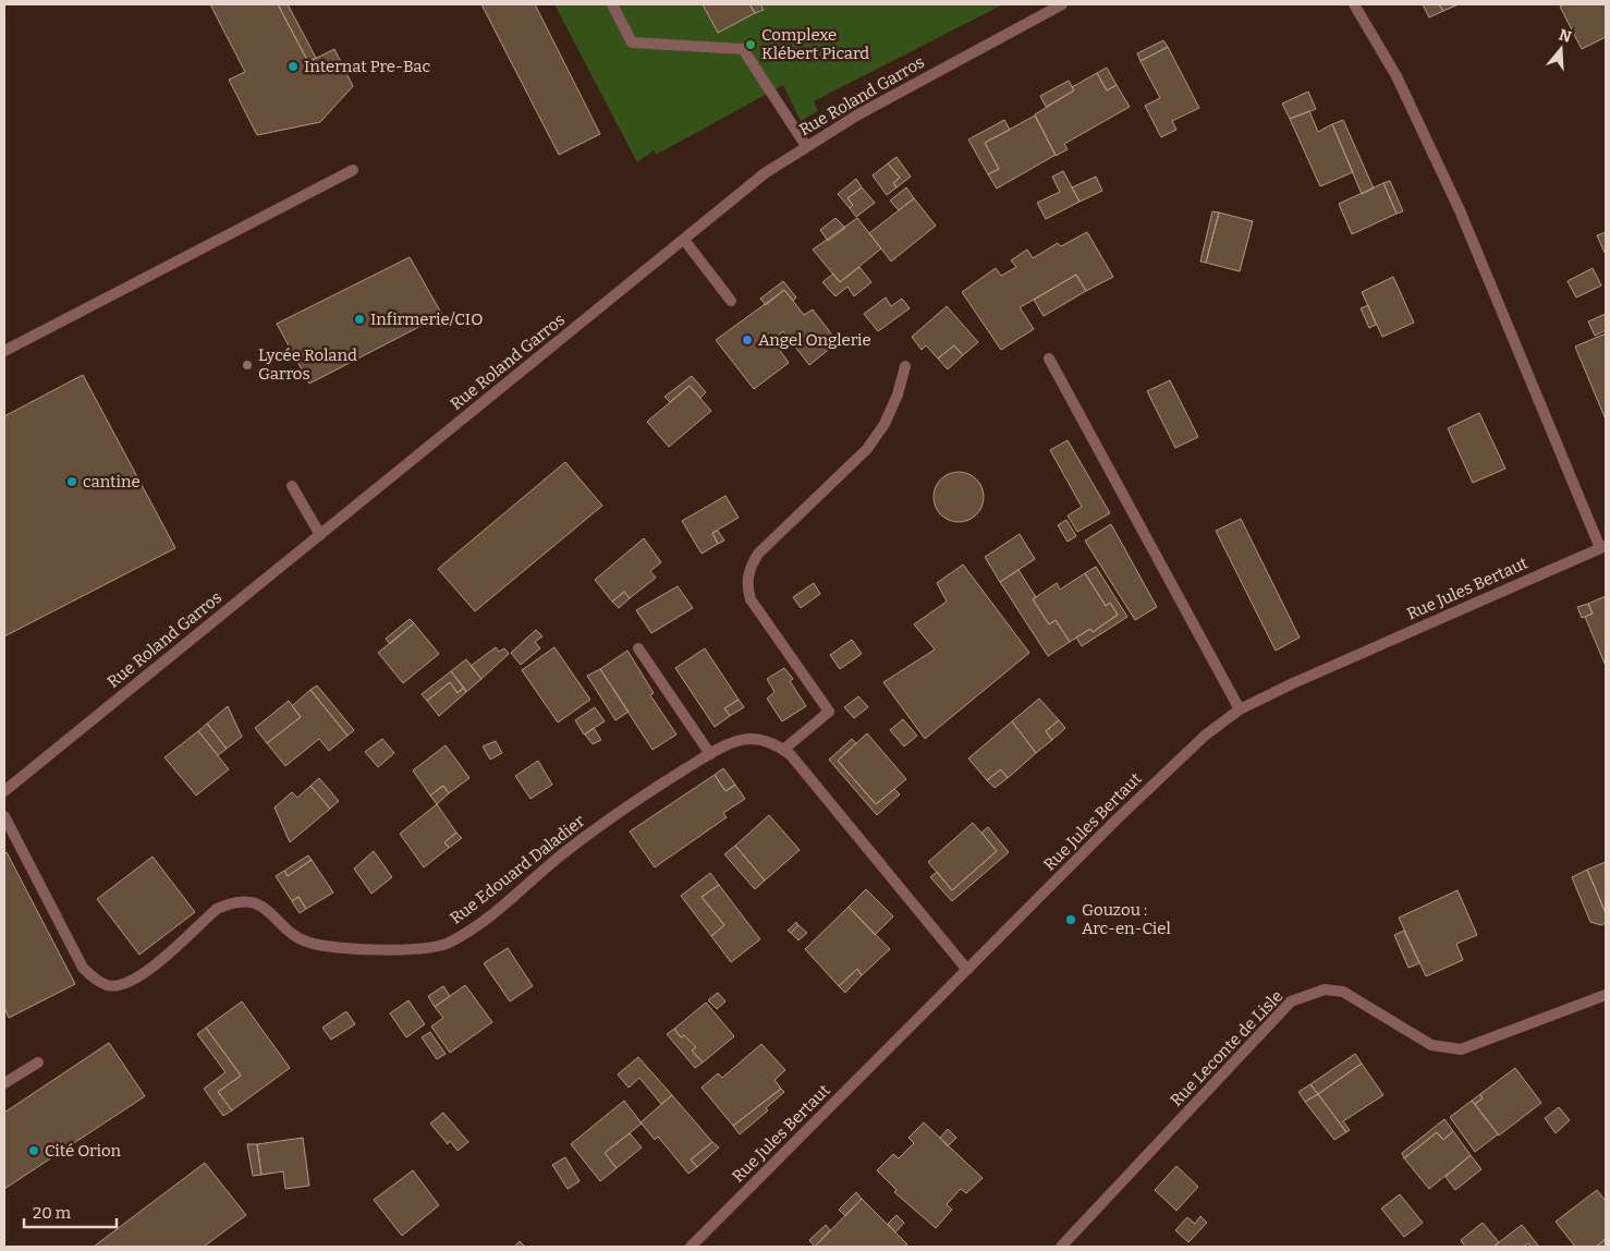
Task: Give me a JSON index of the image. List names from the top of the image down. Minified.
{"streets":{"street":["Rue Roland Garros","Rue Jules Bertaut","Rue Edouard Daladier","Rue Leconte de Lisle"]},"crossings":[["Rue Jules Bertaut","Rue Edouard Daladier"]],"places":["Complexe Klébert Picard","Internat Pre-Bac","Infirmerie/CIO","Angel Onglerie","Lycée Roland Garros","cantine","Gouzou : Arc-en-Ciel","Cité Orion"],"scale_bar":"20 m","north":"top"}
